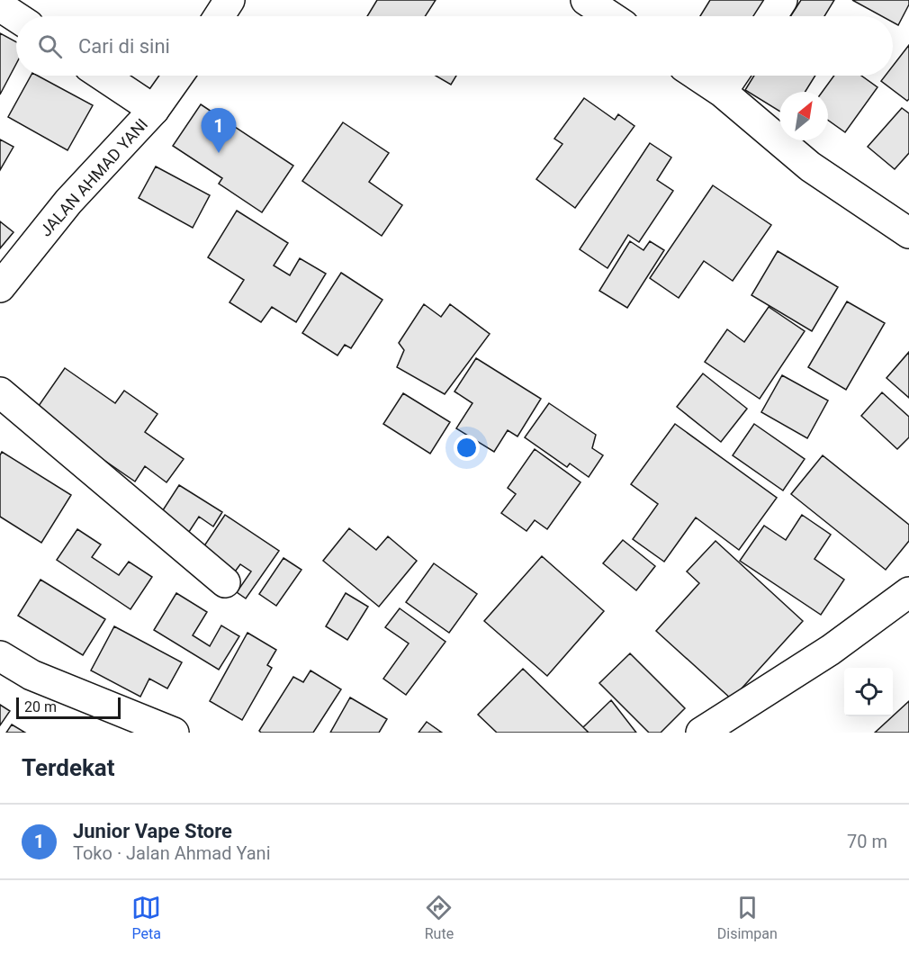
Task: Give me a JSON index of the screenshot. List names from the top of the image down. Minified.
{"streets":{"street":["JALAN AHMAD YANI"]},"scale_bar":"20 m","north":"top right","page":{"search":"Cari di sini","pins":"1","scale":"20 m","heading":"Terdekat","list":[{"mark":"1","name":"Junior Vape Store","note":"Toko · Jalan Ahmad Yani","value":"70 m"}],"nav":["Peta","Rute","Disimpan"]}}
